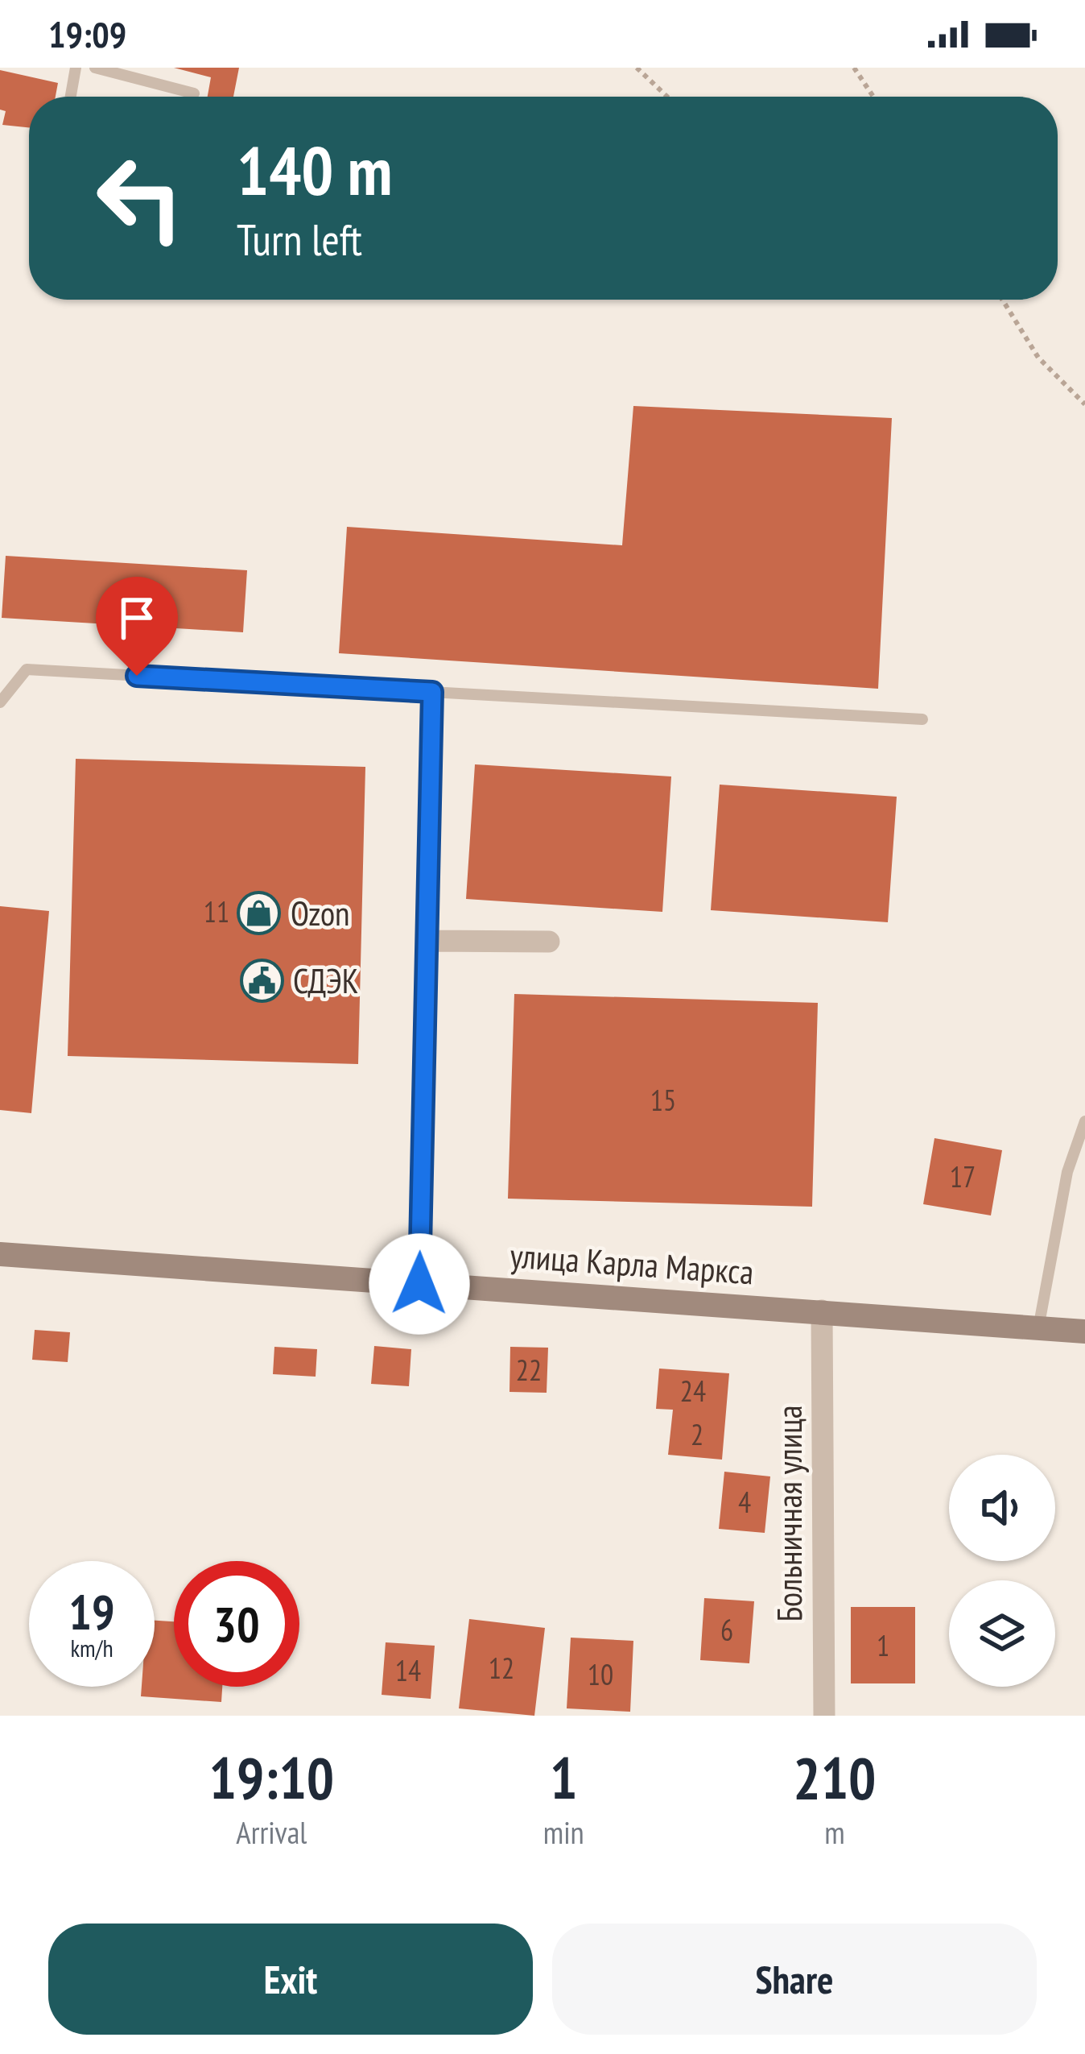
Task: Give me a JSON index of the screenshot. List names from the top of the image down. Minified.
{"streets":{"main road":["улица Карла Маркса"],"street":["Больничная улица"]},"crossings":[["улица Карла Маркса","Больничная улица"]],"places":{"shop":["Ozon"],"public building":["СДЭК"]},"house_numbers":["11","15","17","22","24","2","4","6","1","12","14","10"],"page":{"status":"19:09","turn":["140 m","Turn left"],"speed":"19 km/h","limit":"30","eta":["19:10","Arrival","1","min","210","m"],"buttons":["Exit","Share"]}}
